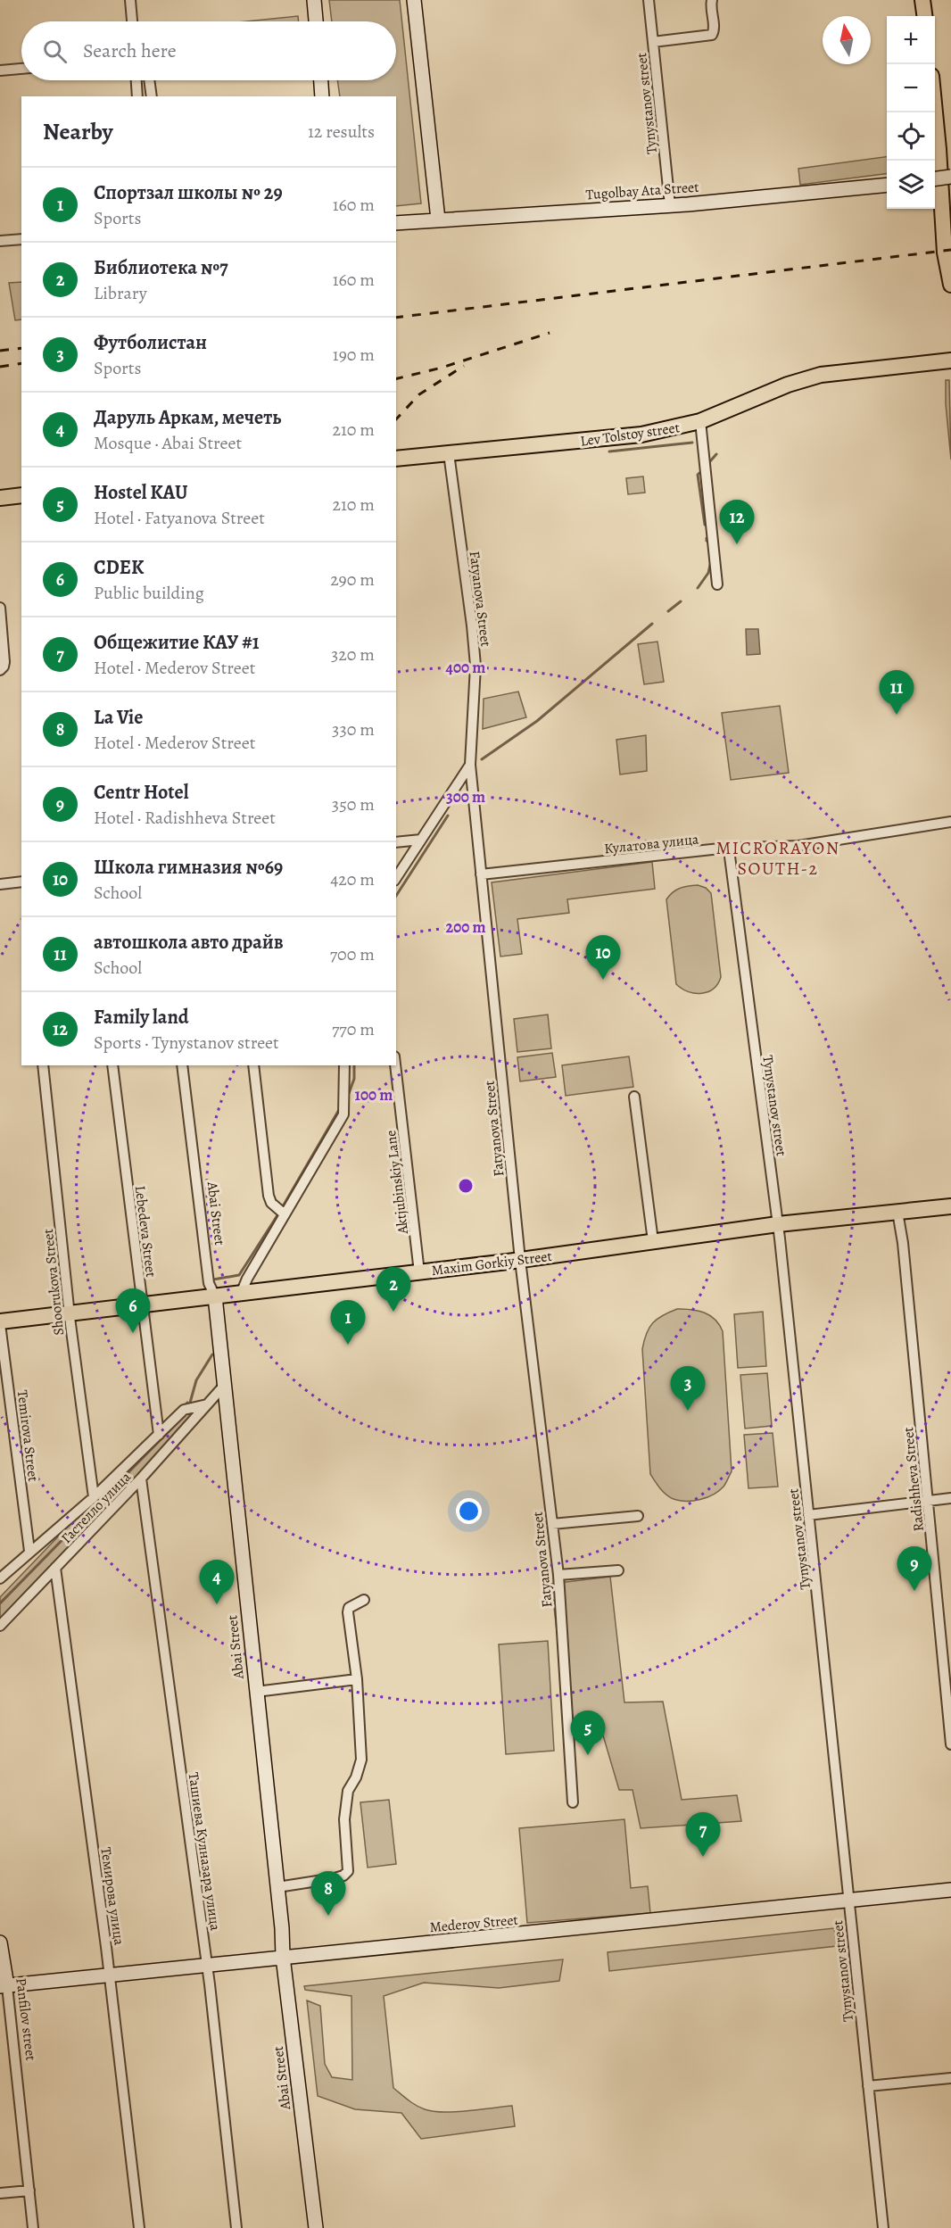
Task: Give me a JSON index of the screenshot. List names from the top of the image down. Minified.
{"streets":{"main road":["Lev Tolstoy street","Maxim Gorkiy Street"],"street":["Tynystanov street","Tugolbay Ata Street","Fatyanova Street","Кулатова улица","Aktjubinskiy Lane","Abai Street","Lebedeva Street","Shoorukova Street","Temirova Street","Radishheva Street","Гастелло улица","Ташиева Кулназара улица","Темирова улица","Mederov Street","Panfilov street"]},"crossings":[["Tynystanov street","Tugolbay Ata Street"],["Tynystanov street","Кулатова улица"],["Tynystanov street","Maxim Gorkiy Street"],["Tynystanov street","Mederov Street"],["Lev Tolstoy street","Fatyanova Street"],["Fatyanova Street","Кулатова улица"],["Fatyanova Street","Maxim Gorkiy Street"],["Aktjubinskiy Lane","Maxim Gorkiy Street"],["Abai Street","Maxim Gorkiy Street"],["Abai Street","Гастелло улица"],["Abai Street","Mederov Street"],["Lebedeva Street","Maxim Gorkiy Street"],["Lebedeva Street","Гастелло улица"],["Maxim Gorkiy Street","Shoorukova Street"],["Maxim Gorkiy Street","Temirova Street"],["Maxim Gorkiy Street","Radishheva Street"],["Shoorukova Street","Гастелло улица"],["Temirova Street","Гастелло улица"],["Гастелло улица","Ташиева Кулназара улица"],["Гастелло улица","Темирова улица"],["Ташиева Кулназара улица","Mederov Street"],["Темирова улица","Mederov Street"],["Mederov Street","Panfilov street"]],"districts":["MICRORAYON SOUTH-2"],"north":"top","page":{"map_buttons":["+","−"],"search":"Search here","heading":["Nearby","12 results"],"list":[{"mark":"1","name":"Спортзал школы № 29","note":"Sports","value":"160 m"},{"mark":"2","name":"Библиотека №7","note":"Library","value":"160 m"},{"mark":"3","name":"Футболистан","note":"Sports","value":"190 m"},{"mark":"4","name":"Даруль Аркам, мечеть","note":"Mosque · Abai Street","value":"210 m"},{"mark":"5","name":"Hostel KAU","note":"Hotel · Fatyanova Street","value":"210 m"},{"mark":"6","name":"CDEK","note":"Public building","value":"290 m"},{"mark":"7","name":"Общежитие КАУ #1","note":"Hotel · Mederov Street","value":"320 m"},{"mark":"8","name":"La Vie","note":"Hotel · Mederov Street","value":"330 m"},{"mark":"9","name":"Centr Hotel","note":"Hotel · Radishheva Street","value":"350 m"},{"mark":"10","name":"Школа гимназия №69","note":"School","value":"420 m"},{"mark":"11","name":"автошкола авто драйв","note":"School","value":"700 m"},{"mark":"12","name":"Family land","note":"Sports · Tynystanov street","value":"770 m"}],"pins":["12","11","10","2","6","1","3","9","4","5","7","8"]},"rings":["400 m","300 m","200 m","100 m"]}
